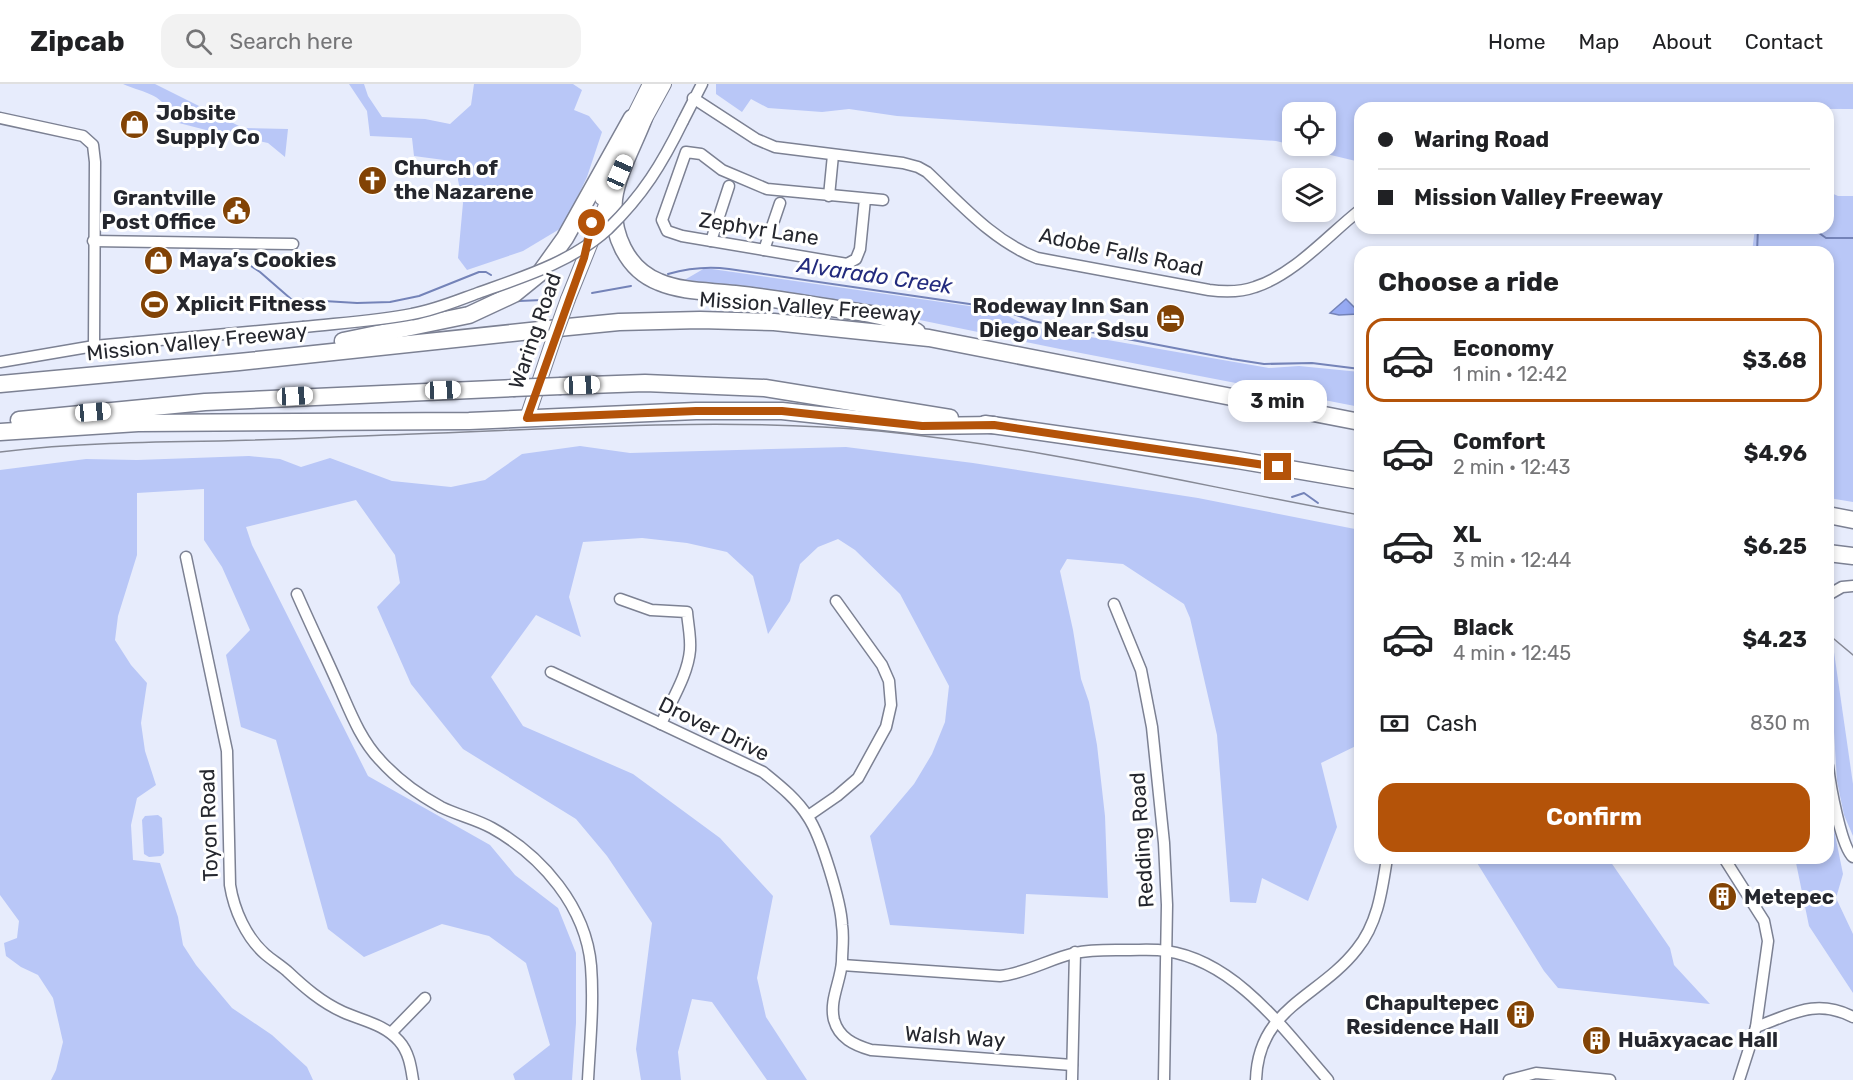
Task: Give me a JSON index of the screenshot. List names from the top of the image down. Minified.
{"streets":{"highway":["Mission Valley Freeway"],"main road":["Waring Road"],"street":["Zephyr Lane","Adobe Falls Road","Drover Drive","Toyon Road","Redding Road","Walsh Way"]},"crossings":[["Drover Drive","Walsh Way"]],"water":["Alvarado Creek"],"places":{"shop":["Jobsite Supply Co","Maya’s Cookies"],"church":["Church of the Nazarene"],"public building":["Grantville Post Office"],"sports":["Xplicit Fitness"],"hotel":["Rodeway Inn San Diego Near Sdsu"],"building":["Metepec","Chapultepec Residence Hall","Huāxyacac Hall"]},"page":{"header":"Zipcab","search":"Search here","nav":["Home","Map","About","Contact"],"banner":["Waring Road","Mission Valley Freeway"],"heading":"Choose a ride","list":[{"name":"Economy","note":"1 min · 12:42","value":"$3.68"},{"name":"Comfort","note":"2 min · 12:43","value":"$4.96"},{"name":"XL","note":"3 min · 12:44","value":"$6.25"},{"name":"Black","note":"4 min · 12:45","value":"$4.23"}],"bubble":"3 min","pay":["Cash","830 m"],"buttons":"Confirm"}}
